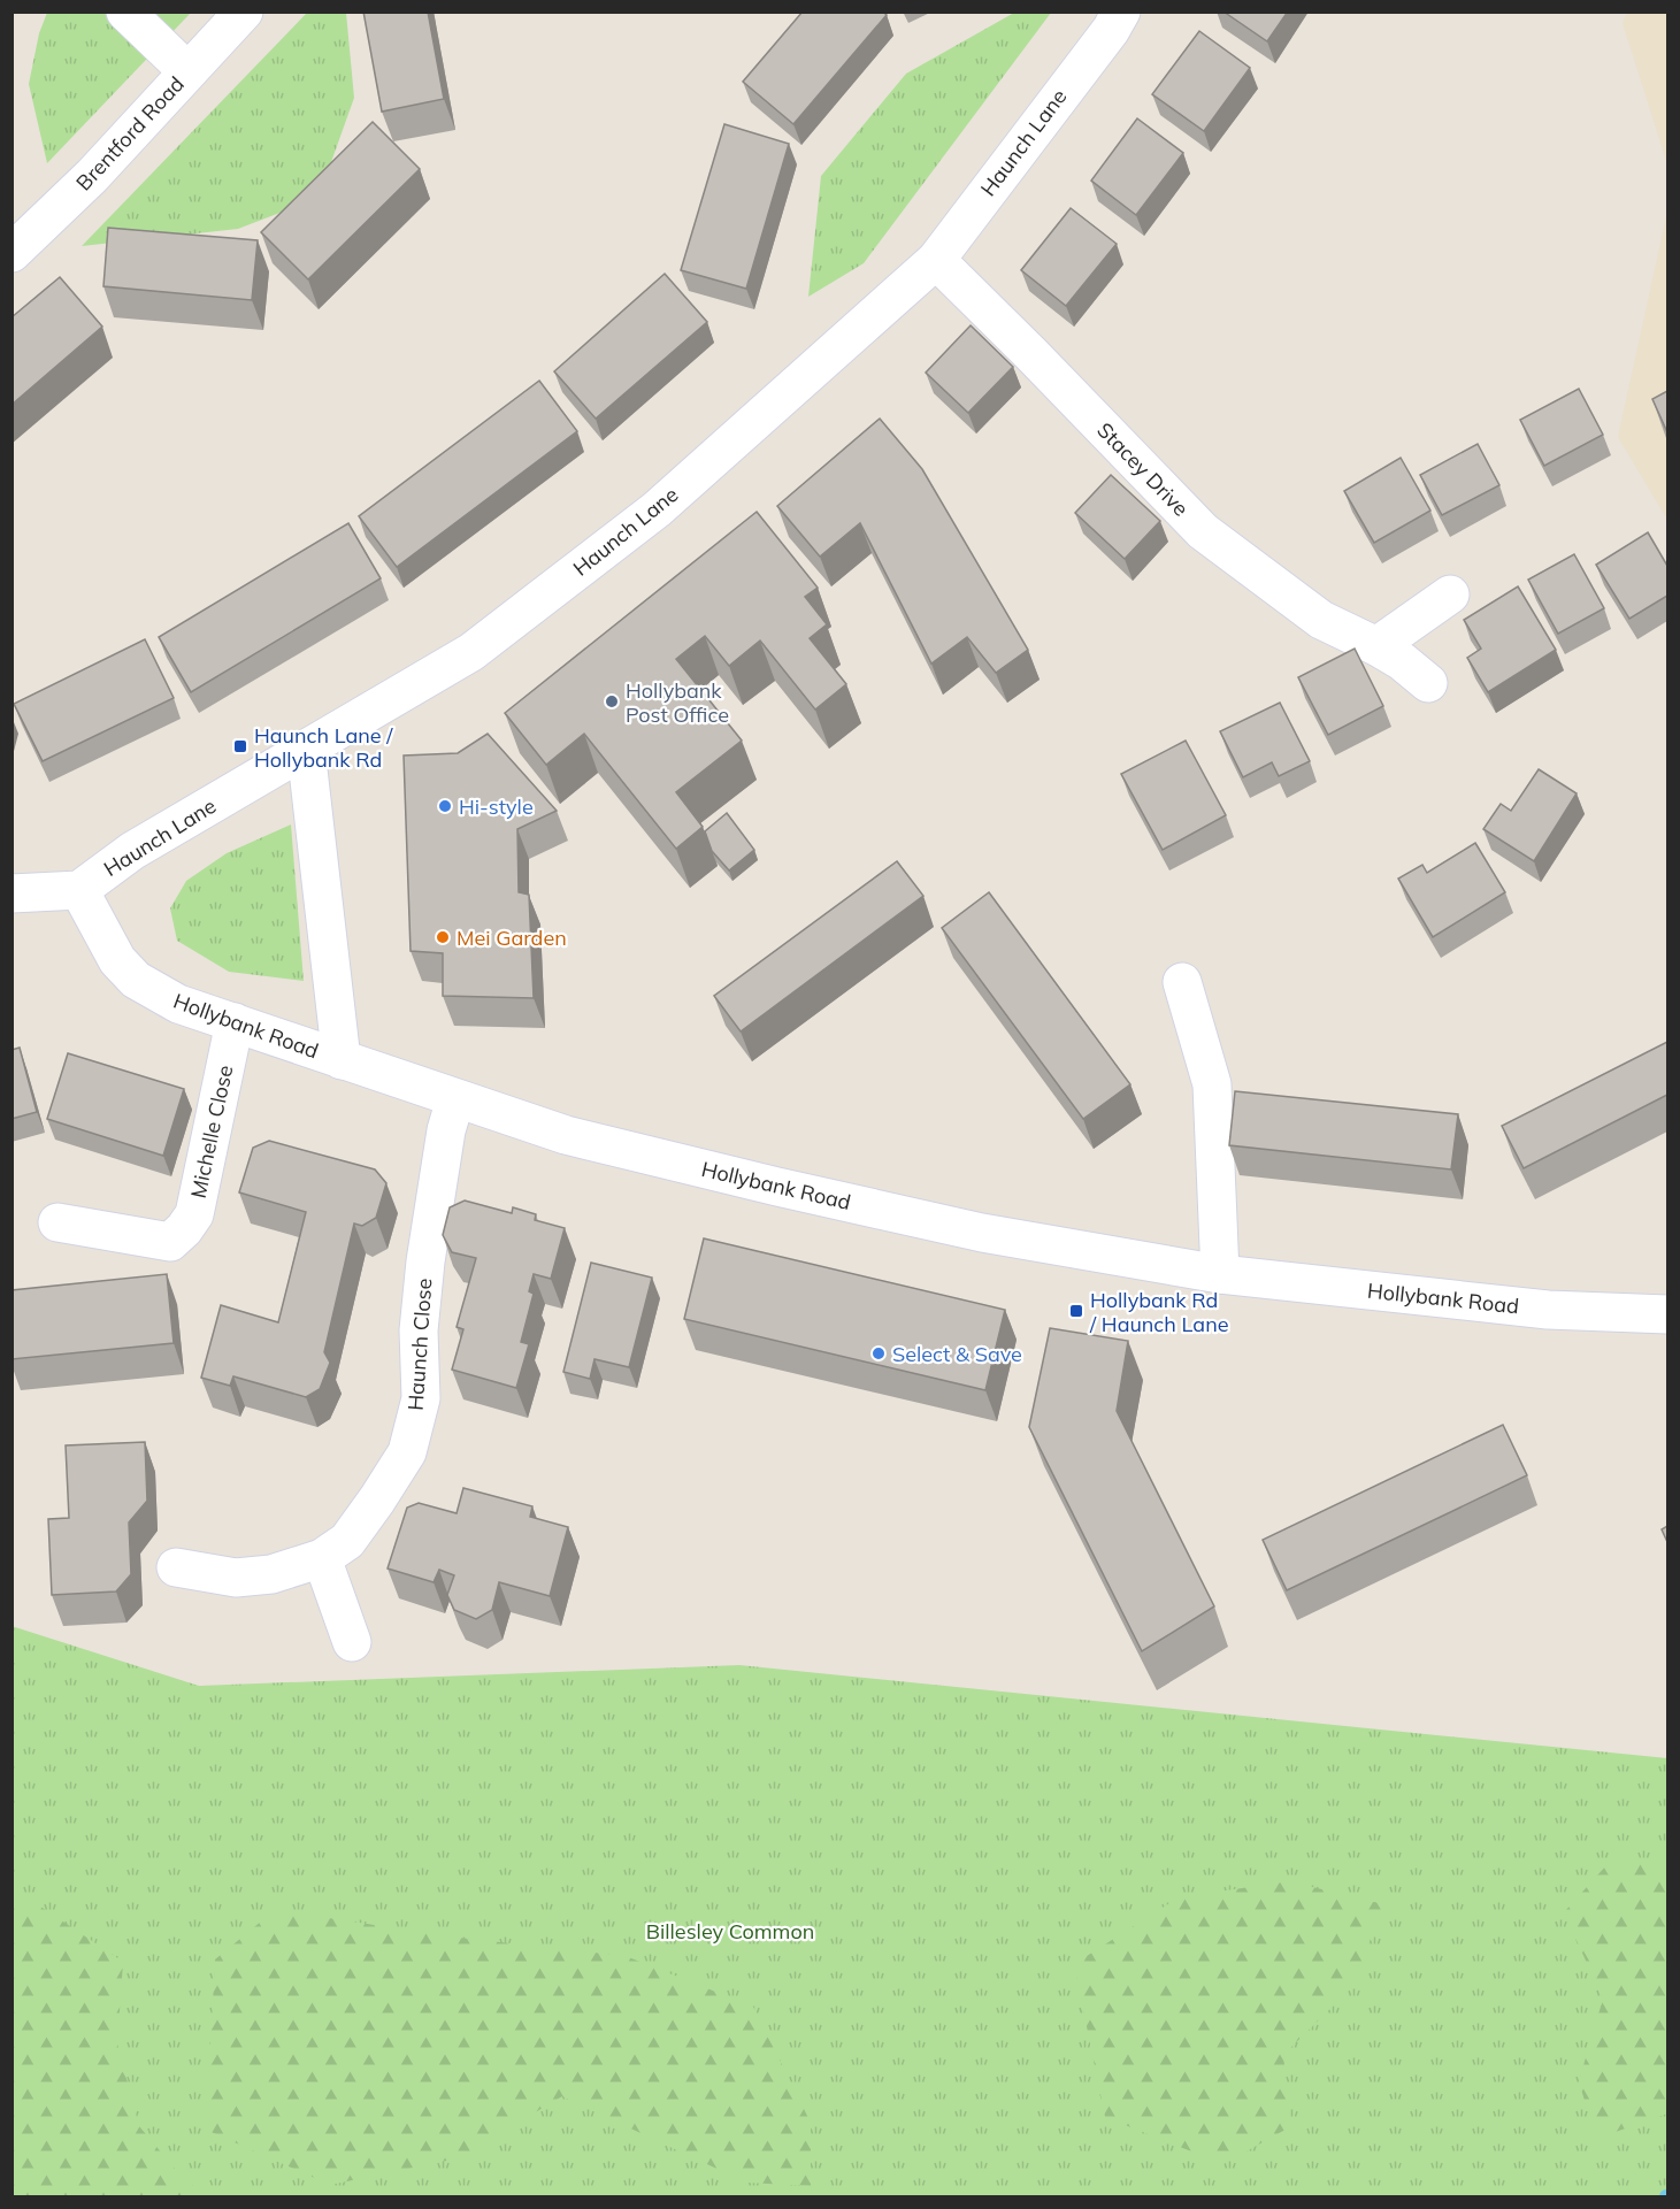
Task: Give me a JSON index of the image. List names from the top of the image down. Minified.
{"streets":{"street":["Brentford Road","Haunch Lane","Stacey Drive","Hollybank Road","Michelle Close","Haunch Close"]},"crossings":[["Haunch Lane","Stacey Drive"],["Haunch Lane","Hollybank Road"],["Hollybank Road","Michelle Close"],["Hollybank Road","Haunch Close"]],"parks":["Billesley Common"],"places":{"other":["Hollybank Post Office","Hi-style","Mei Garden","Select & Save"],"transit":["Haunch Lane / Hollybank Rd","Hollybank Rd / Haunch Lane"]}}
